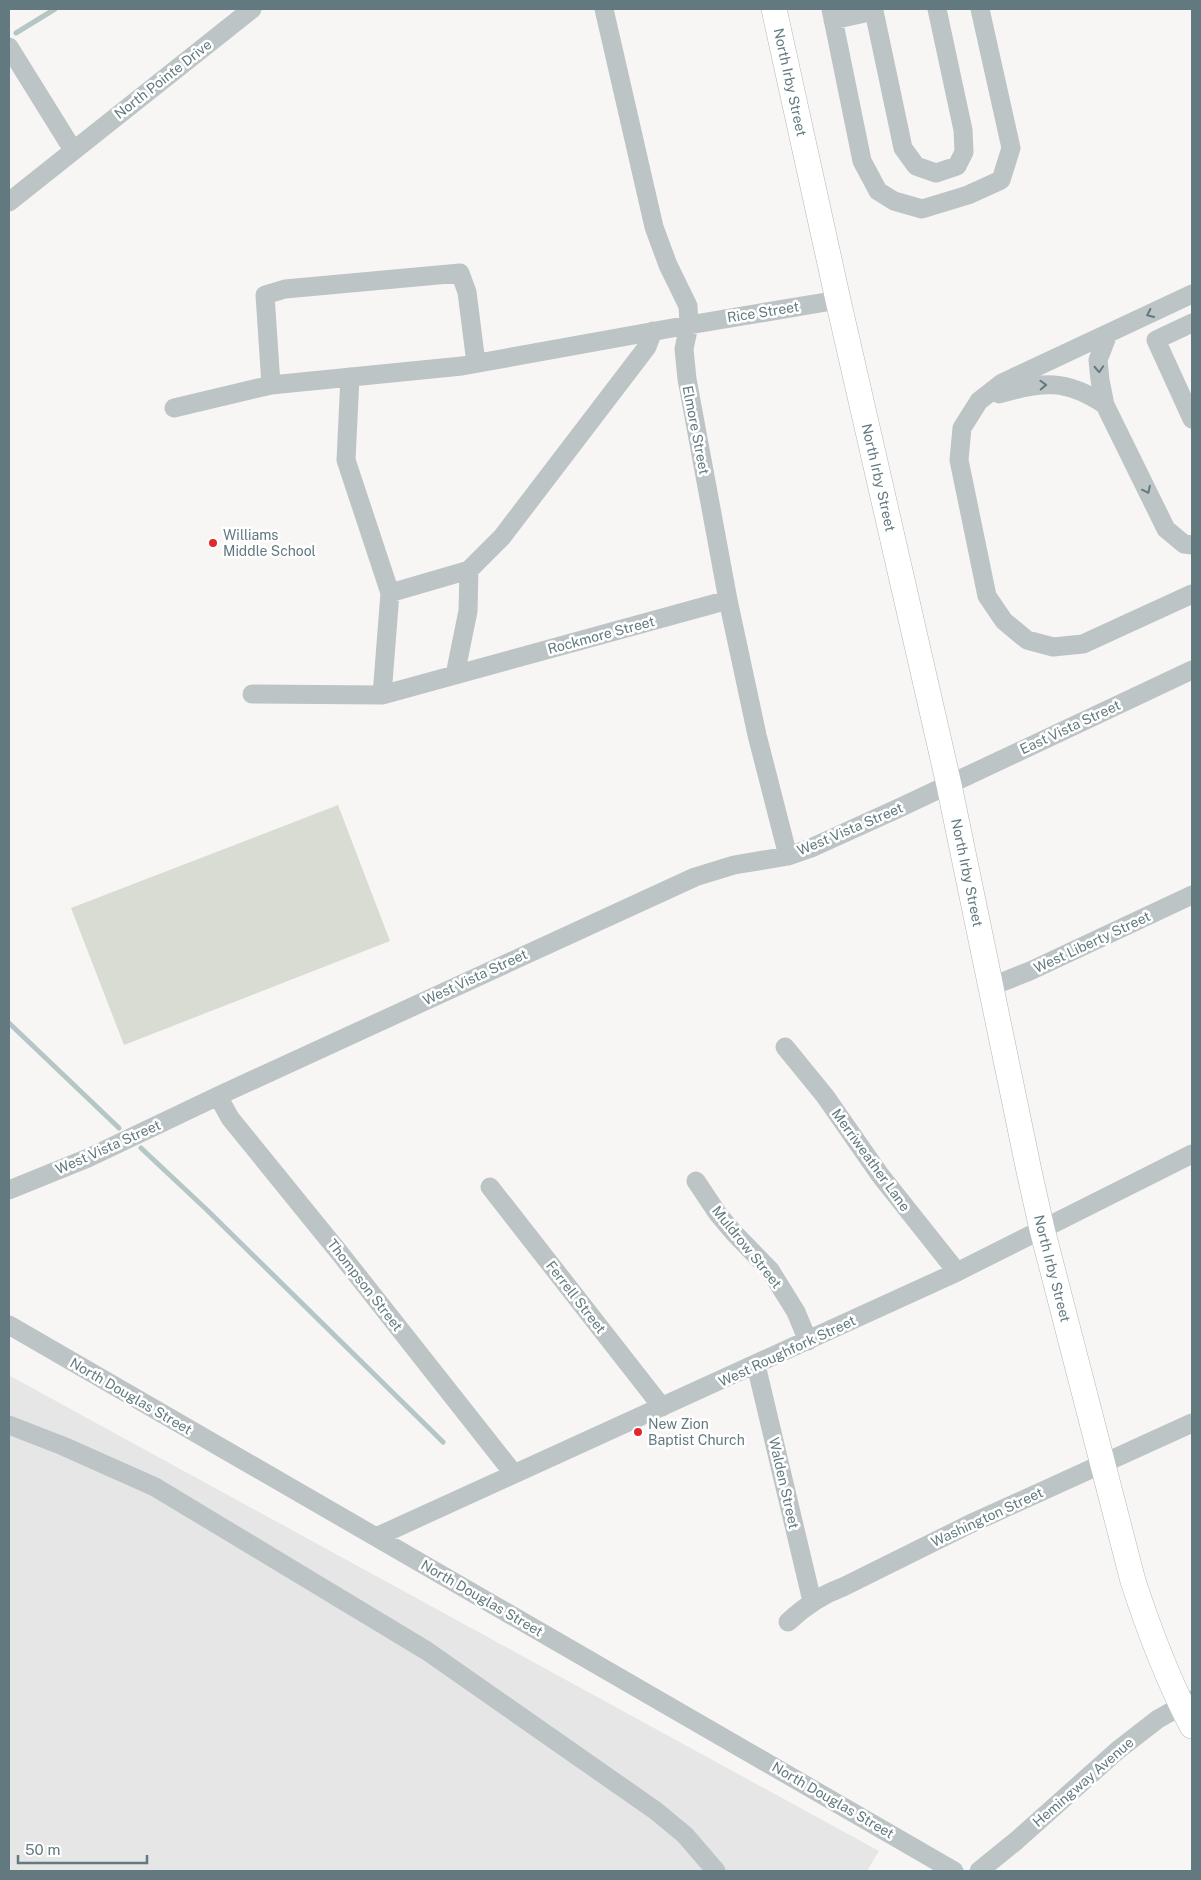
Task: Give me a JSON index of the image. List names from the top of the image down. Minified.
{"streets":{"main road":["North Irby Street"],"street":["North Pointe Drive","Rice Street","Elmore Street","Rockmore Street","East Vista Street","West Vista Street","West Liberty Street","Merriweather Lane","Muldrow Street","Thompson Street","Ferrell Street","West Roughfork Street","North Douglas Street","Walden Street","Washington Street","Hemingway Avenue"]},"crossings":[["North Irby Street","Rice Street"],["North Irby Street","East Vista Street"],["North Irby Street","West Vista Street"],["North Irby Street","West Liberty Street"],["North Irby Street","West Roughfork Street"],["North Irby Street","Washington Street"],["North Irby Street","Hemingway Avenue"],["Rice Street","Elmore Street"],["Elmore Street","Rockmore Street"],["Elmore Street","West Vista Street"],["East Vista Street","West Vista Street"],["West Vista Street","Thompson Street"],["Merriweather Lane","West Roughfork Street"],["Muldrow Street","West Roughfork Street"],["Thompson Street","West Roughfork Street"],["Ferrell Street","West Roughfork Street"],["West Roughfork Street","North Douglas Street"],["West Roughfork Street","Walden Street"],["Walden Street","Washington Street"]],"places":["Williams Middle School","New Zion Baptist Church"],"scale_bar":"50 m"}
